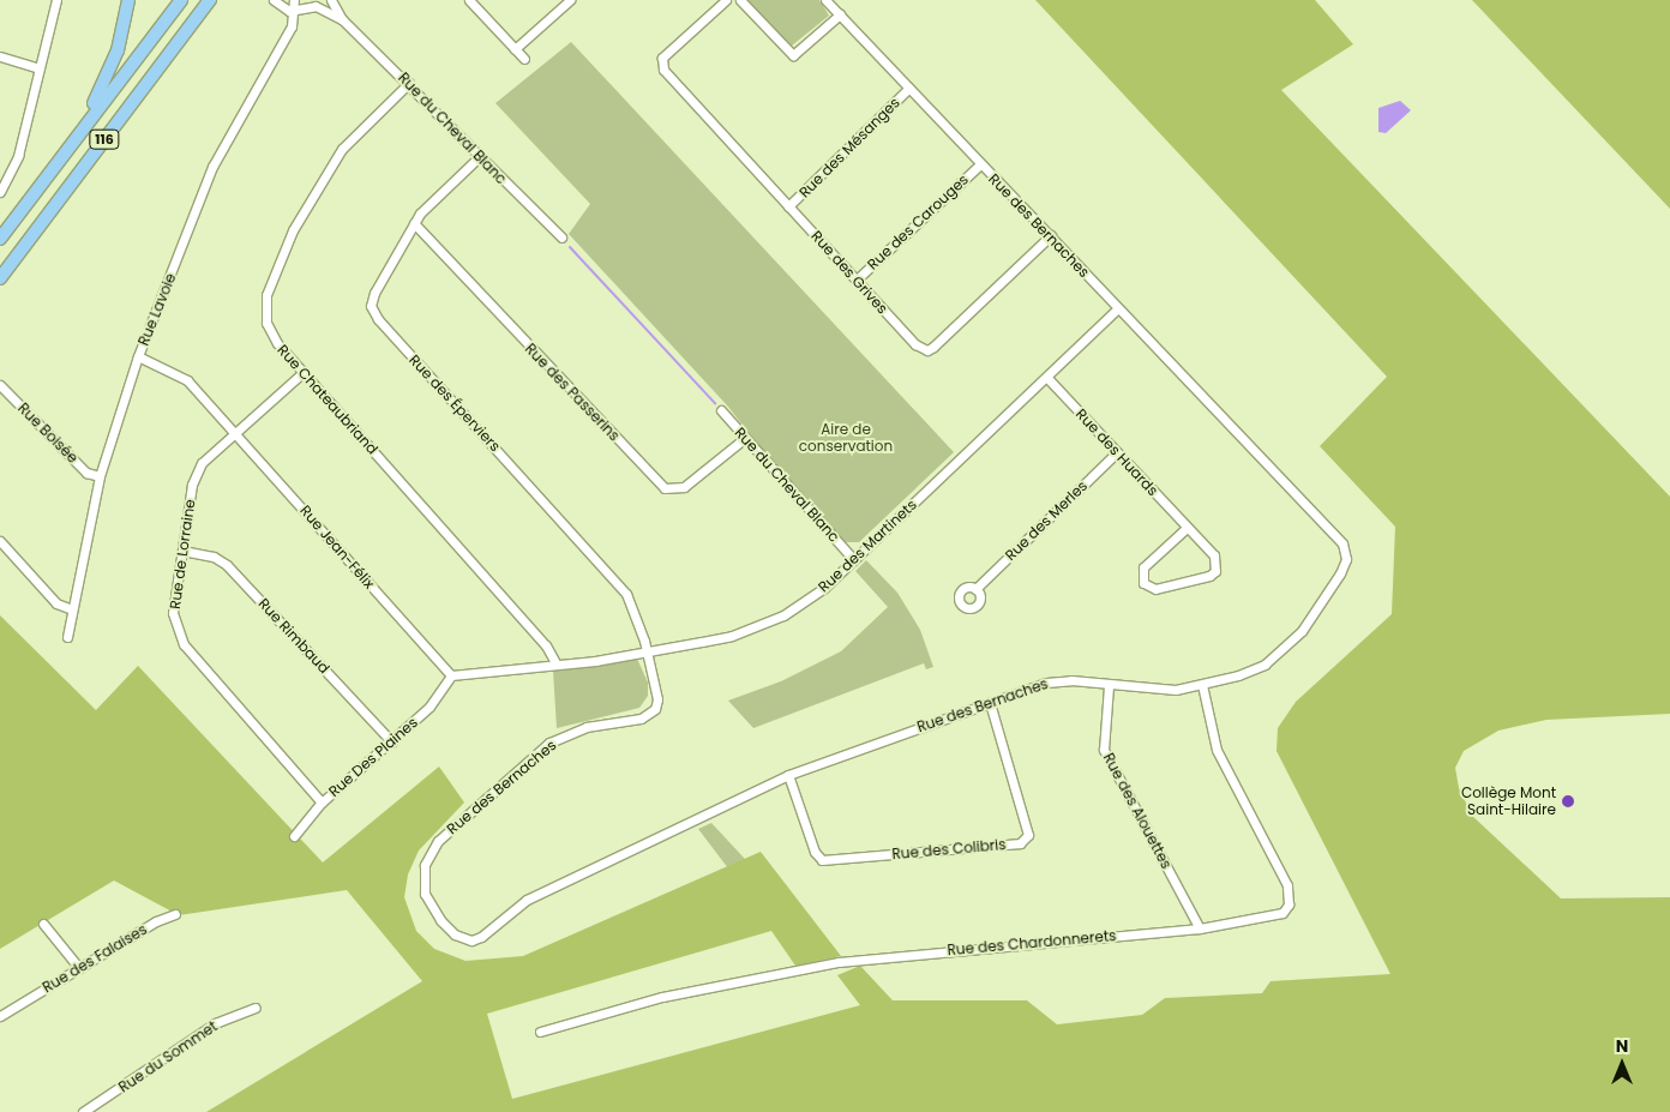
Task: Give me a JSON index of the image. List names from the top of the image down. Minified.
{"streets":{"main road":["116"],"street":["Rue du Cheval Blanc","Rue des Mésanges","Rue des Carouges","Rue des Bernaches","Rue des Grives","Rue Lavoie","Rue des Passerins","Rue Chateaubriand","Rue des Éperviers","Rue Boisée","Rue des Huards","Rue des Merles","Rue des Martinets","Rue Jean-Félix","Rue de Lorraine","Rue Rimbaud","Rue Des Plaines","Rue des Alouettes","Rue des Colibris","Rue des Chardonnerets","Rue des Falaises","Rue du Sommet"]},"crossings":[["Rue du Cheval Blanc","Rue Lavoie"],["Rue du Cheval Blanc","Rue des Passerins"],["Rue du Cheval Blanc","Rue Chateaubriand"],["Rue du Cheval Blanc","Rue des Éperviers"],["Rue du Cheval Blanc","Rue des Martinets"],["Rue des Mésanges","Rue des Bernaches"],["Rue des Mésanges","Rue des Grives"],["Rue des Carouges","Rue des Bernaches"],["Rue des Carouges","Rue des Grives"],["Rue des Bernaches","Rue des Grives"],["Rue des Bernaches","Rue des Éperviers"],["Rue des Bernaches","Rue des Martinets"],["Rue des Bernaches","Rue des Alouettes"],["Rue des Bernaches","Rue des Colibris"],["Rue des Bernaches","Rue des Chardonnerets"],["Rue Lavoie","Rue Boisée"],["Rue Lavoie","Rue Jean-Félix"],["Rue des Passerins","Rue des Éperviers"],["Rue Chateaubriand","Rue des Martinets"],["Rue Chateaubriand","Rue de Lorraine"],["Rue des Éperviers","Rue des Martinets"],["Rue des Huards","Rue des Merles"],["Rue des Huards","Rue des Martinets"],["Rue Jean-Félix","Rue de Lorraine"],["Rue Jean-Félix","Rue Des Plaines"],["Rue de Lorraine","Rue Rimbaud"],["Rue de Lorraine","Rue Des Plaines"],["Rue Rimbaud","Rue Des Plaines"],["Rue des Alouettes","Rue des Chardonnerets"]],"parks":["Aire de conservation"],"places":["Collège Mont Saint-Hilaire"],"north":"top"}
